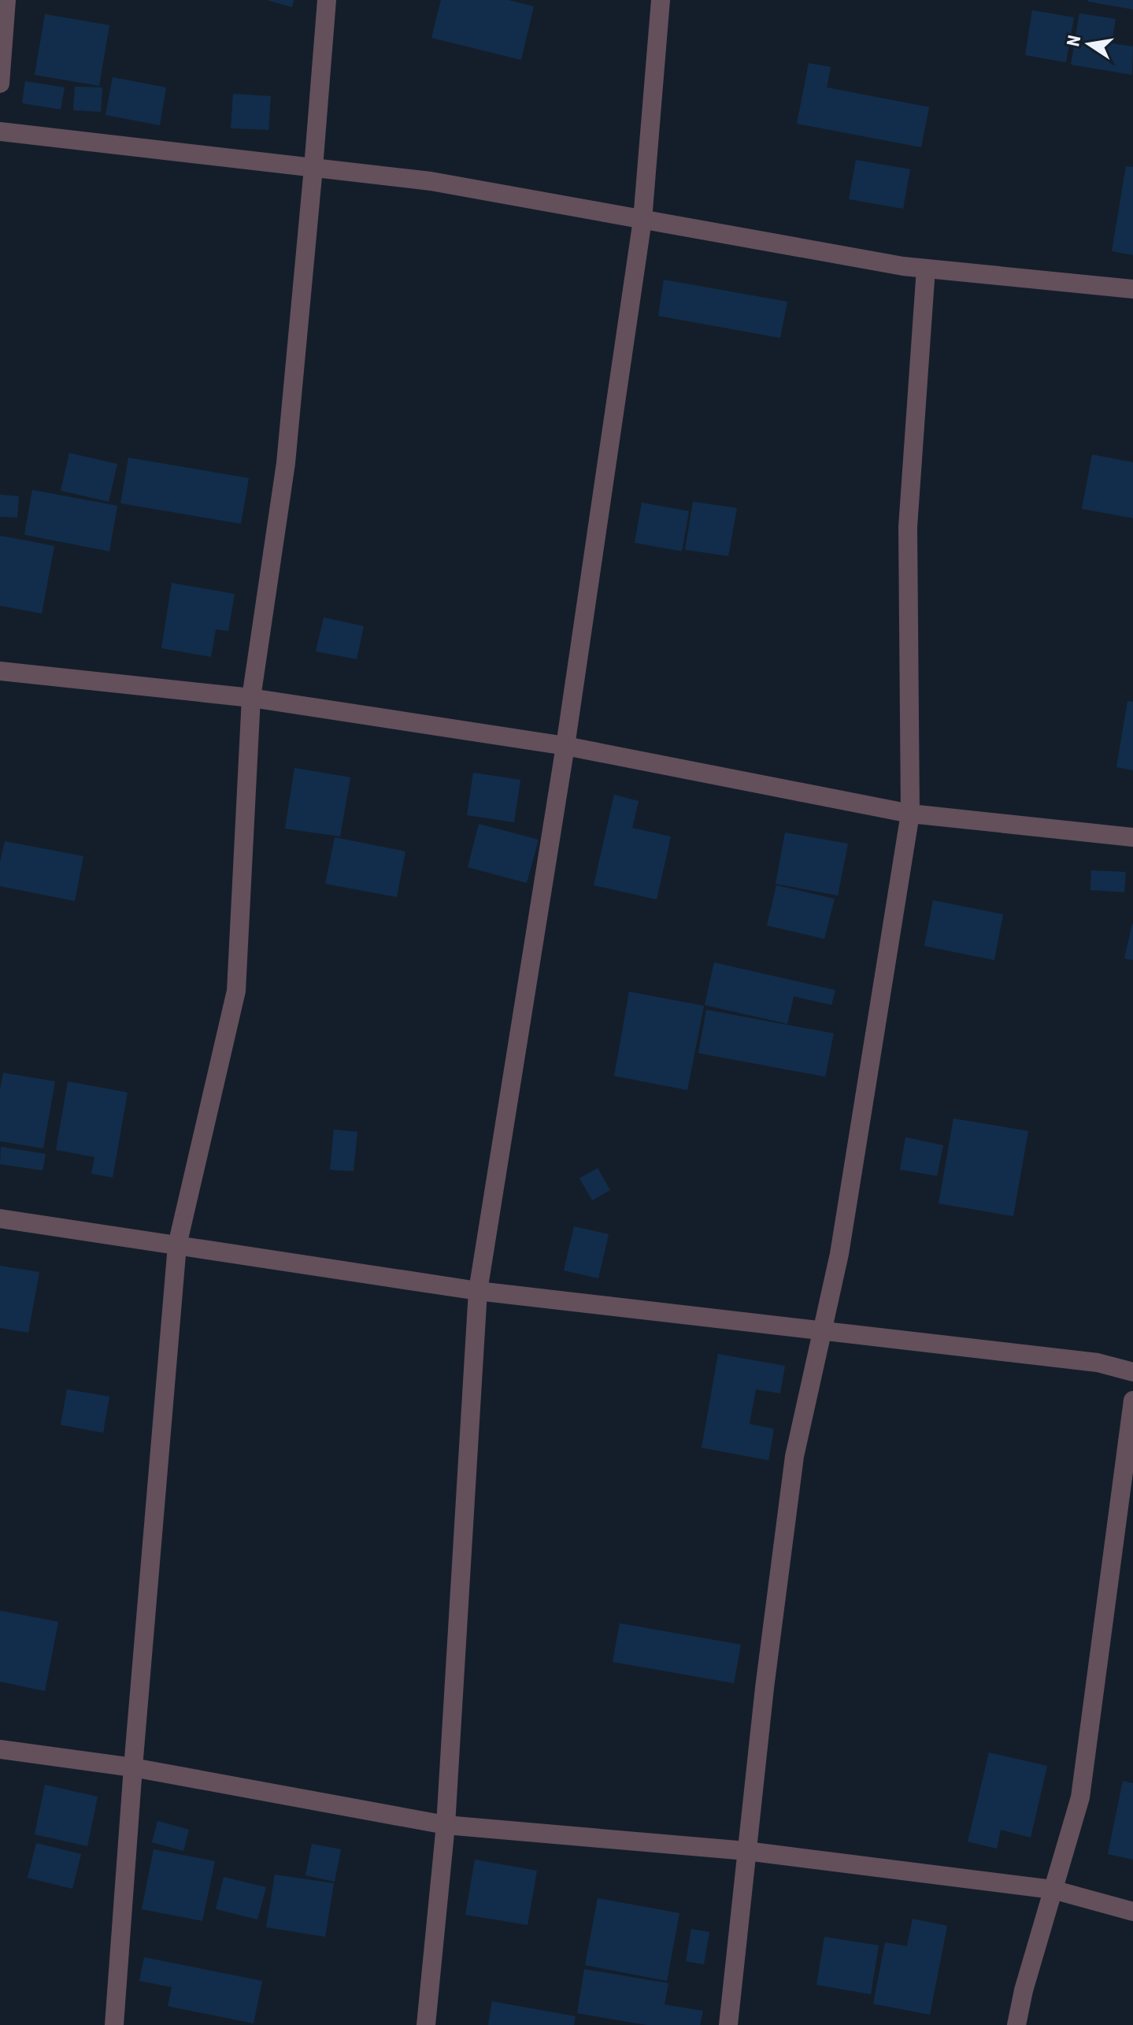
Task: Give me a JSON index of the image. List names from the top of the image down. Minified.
{"north":"left"}
